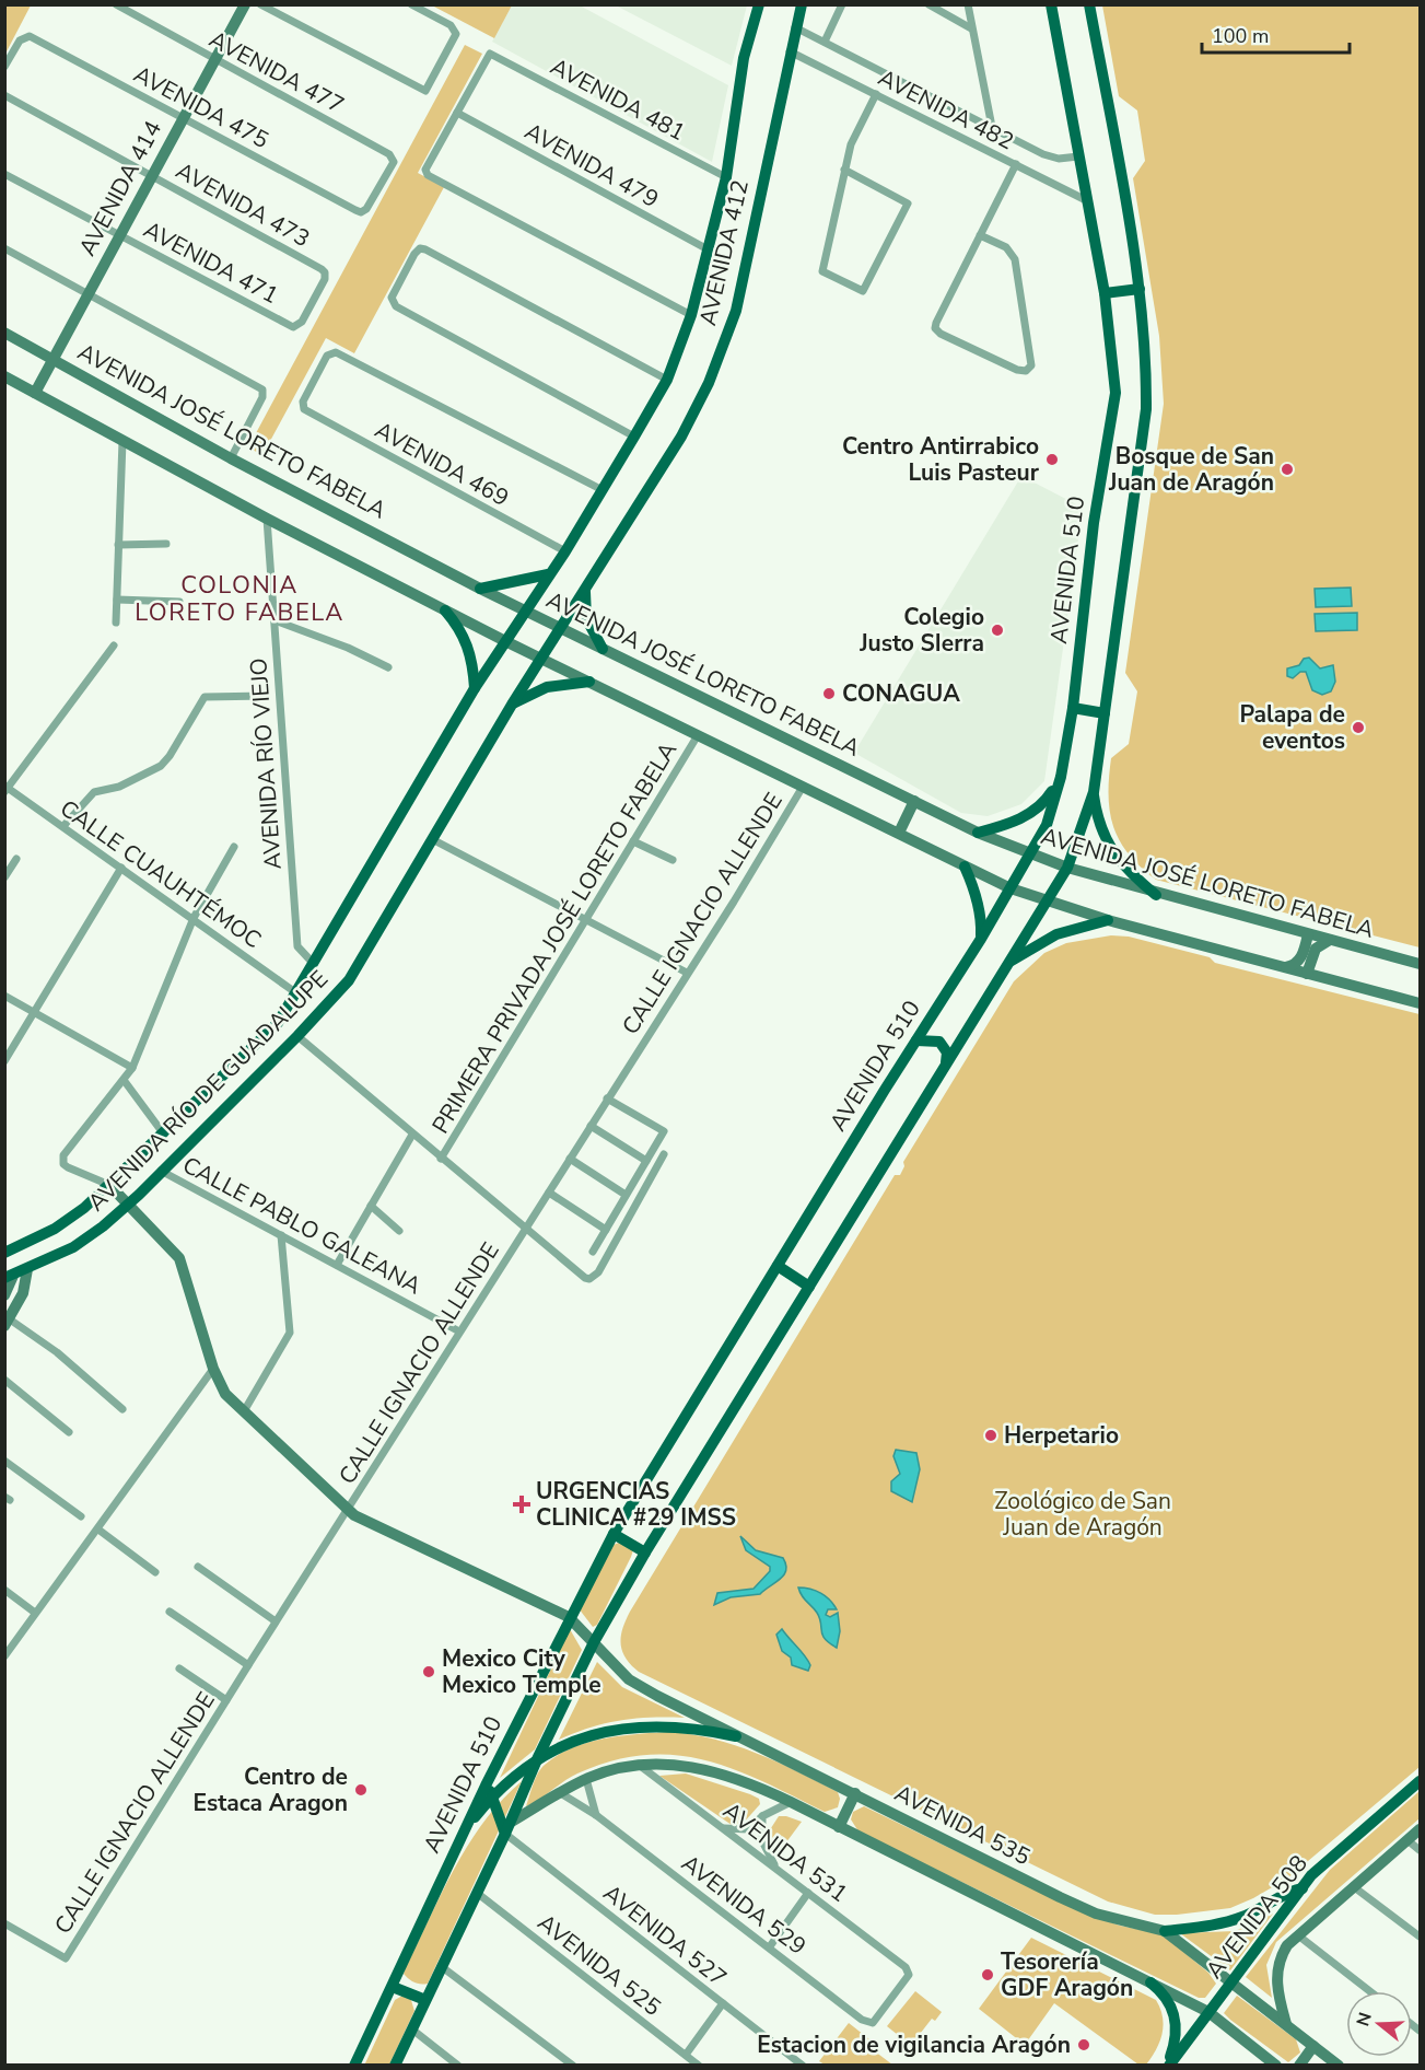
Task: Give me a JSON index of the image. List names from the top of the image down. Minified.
{"streets":{"main road":["AVENIDA 412","AVENIDA 510","AVENIDA RÍO DE GUADALUPE","AVENIDA 508"],"street":["AVENIDA 477","AVENIDA 481","AVENIDA 475","AVENIDA 482","AVENIDA 479","AVENIDA 414","AVENIDA 473","AVENIDA 471","AVENIDA JOSÉ LORETO FABELA","AVENIDA 469","AVENIDA RÍO VIEJO","CALLE CUAUHTÉMOC","CALLE IGNACIO ALLENDE","PRIMERA PRIVADA JOSÉ LORETO FABELA","CALLE PABLO GALEANA","AVENIDA 535","AVENIDA 531","AVENIDA 529","AVENIDA 527","AVENIDA 525"]},"crossings":[["AVENIDA 477","AVENIDA 475"],["AVENIDA 477","AVENIDA 414"],["AVENIDA 481","AVENIDA 479"],["AVENIDA 481","AVENIDA 412"],["AVENIDA 475","AVENIDA 414"],["AVENIDA 482","AVENIDA 412"],["AVENIDA 482","AVENIDA 510"],["AVENIDA 479","AVENIDA 412"],["AVENIDA 414","AVENIDA 473"],["AVENIDA 414","AVENIDA 471"],["AVENIDA 414","AVENIDA JOSÉ LORETO FABELA"],["AVENIDA 473","AVENIDA 471"],["AVENIDA 412","AVENIDA JOSÉ LORETO FABELA"],["AVENIDA 412","AVENIDA 469"],["AVENIDA 412","AVENIDA RÍO DE GUADALUPE"],["AVENIDA JOSÉ LORETO FABELA","AVENIDA 510"],["AVENIDA JOSÉ LORETO FABELA","AVENIDA RÍO DE GUADALUPE"],["AVENIDA 510","AVENIDA 535"],["AVENIDA RÍO VIEJO","AVENIDA RÍO DE GUADALUPE"],["CALLE CUAUHTÉMOC","AVENIDA RÍO DE GUADALUPE"],["CALLE IGNACIO ALLENDE","CALLE PABLO GALEANA"],["CALLE IGNACIO ALLENDE","AVENIDA 535"],["AVENIDA RÍO DE GUADALUPE","CALLE PABLO GALEANA"],["AVENIDA RÍO DE GUADALUPE","AVENIDA 535"],["AVENIDA 535","AVENIDA 508"],["AVENIDA 531","AVENIDA 529"]],"districts":["COLONIA LORETO FABELA"],"parks":["Zoológico de San Juan de Aragón"],"places":{"other":["Centro Antirrabico Luis Pasteur","Bosque de San Juan de Aragón","Colegio Justo SIerra","CONAGUA","Palapa de eventos","Herpetario","Mexico City Mexico Temple","Centro de Estaca Aragon","Tesorería GDF Aragón","Estacion de vigilancia Aragón"],"health":["URGENCIAS CLINICA #29 IMSS"]},"scale_bar":"100 m","north":"left"}
